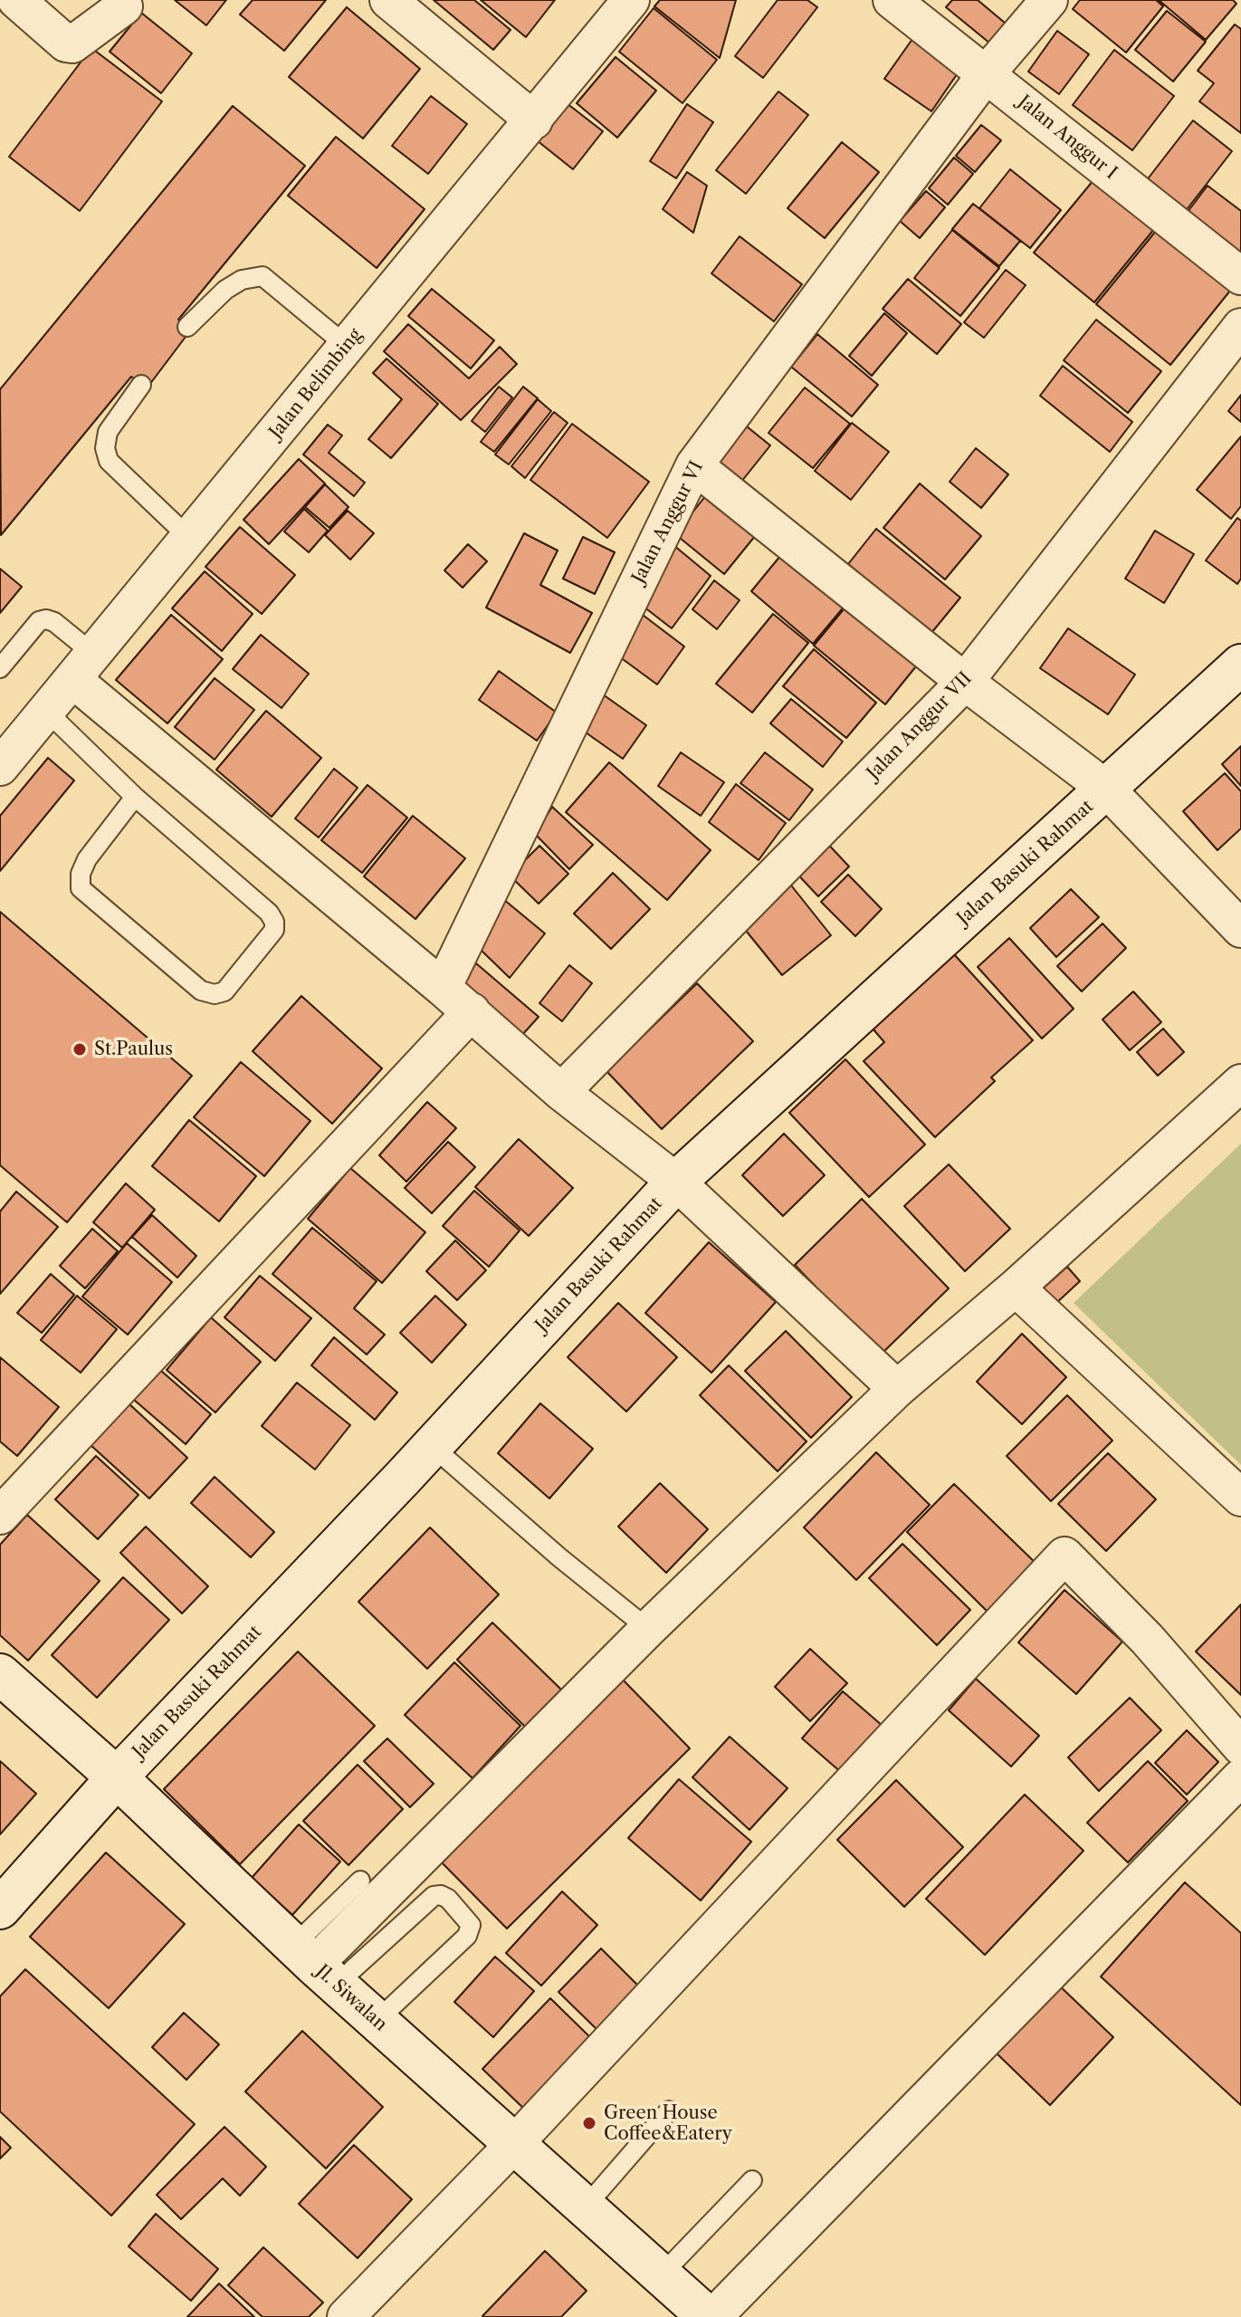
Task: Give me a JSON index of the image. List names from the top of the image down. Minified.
{"streets":{"street":["Jalan Anggur I","Jalan Belimbing","Jalan Anggur VI","Jalan Anggur VII","Jalan Basuki Rahmat","Jl. Siwalan"]},"crossings":[["Jalan Anggur I","Jalan Anggur VI"],["Jalan Basuki Rahmat","Jl. Siwalan"]],"places":["St.Paulus","Green House Coffee&Eatery"]}
